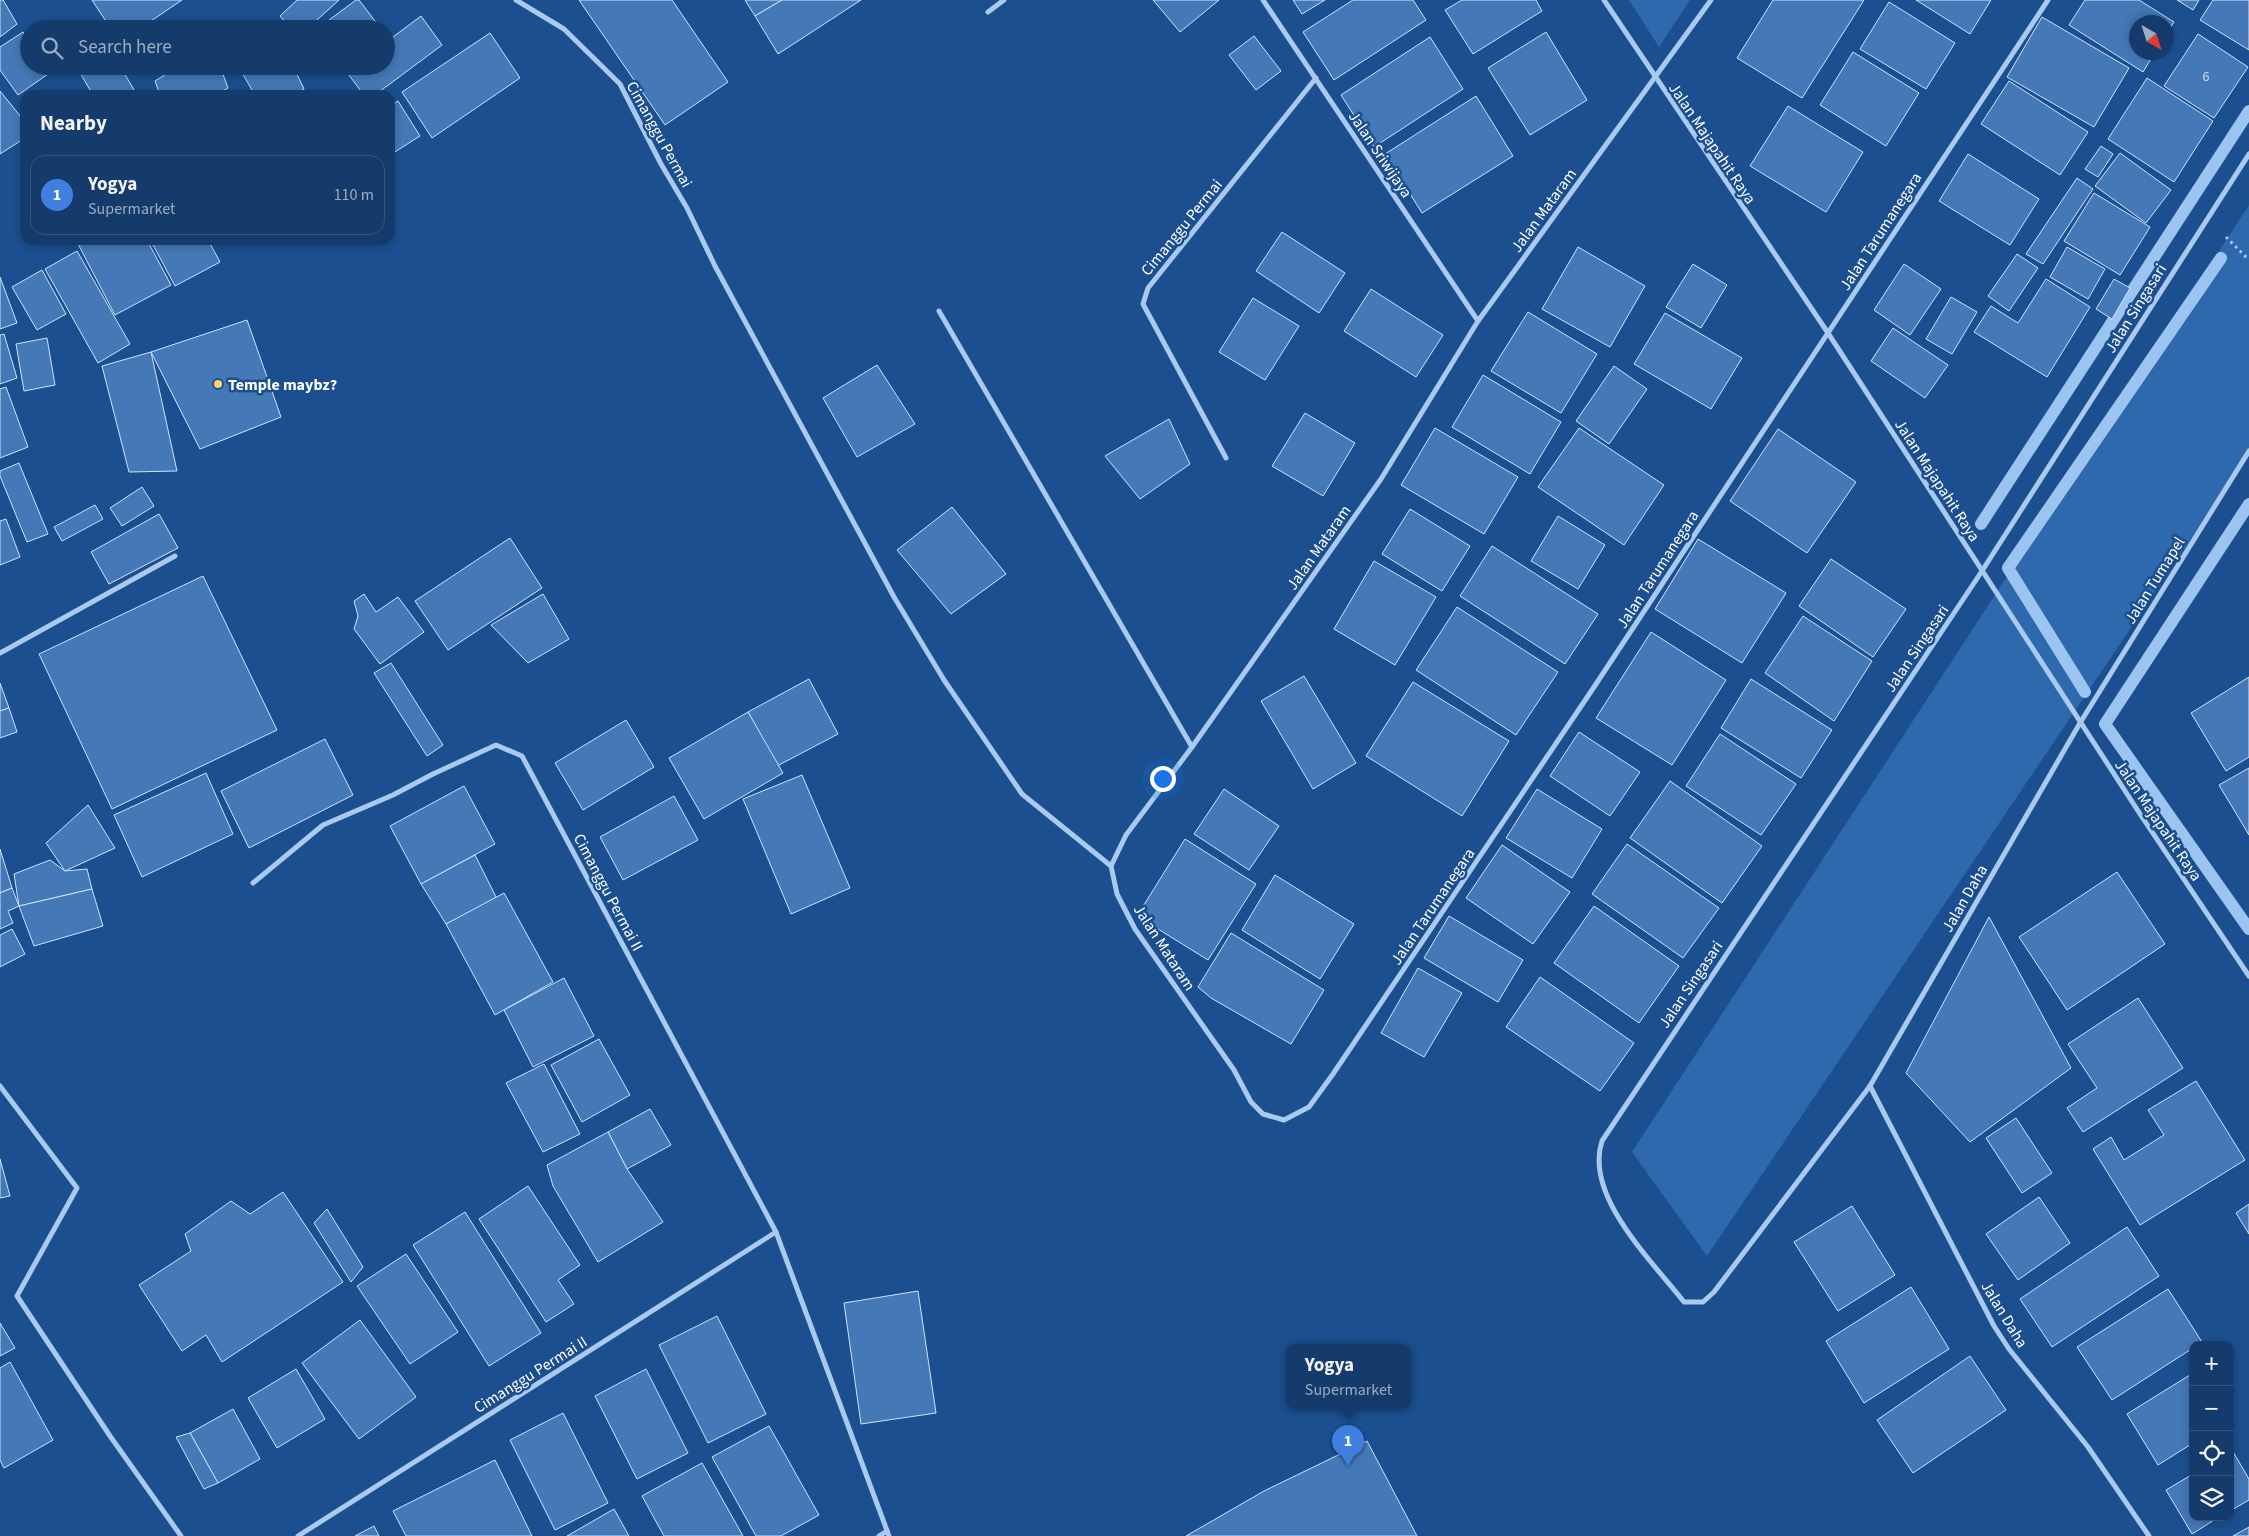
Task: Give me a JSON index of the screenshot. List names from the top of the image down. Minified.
{"streets":{"street":["Cimanggu Permai","Jalan Majapahit Raya","Jalan Sriwijaya","Jalan Mataram","Jalan Tarumanegara","Jalan Singasari","Jalan Tumapel","Cimanggu Permai II","Jalan Daha"]},"crossings":[["Cimanggu Permai","Jalan Sriwijaya"],["Cimanggu Permai","Jalan Mataram"],["Jalan Majapahit Raya","Jalan Mataram"],["Jalan Majapahit Raya","Jalan Tarumanegara"],["Jalan Majapahit Raya","Jalan Singasari"],["Jalan Majapahit Raya","Jalan Tumapel"],["Jalan Majapahit Raya","Jalan Daha"],["Jalan Sriwijaya","Jalan Mataram"],["Jalan Mataram","Jalan Tarumanegara"],["Jalan Singasari","Jalan Daha"],["Jalan Tumapel","Jalan Daha"]],"places":["Temple maybz?"],"house_numbers":["6"],"north":"bottom right","page":{"search":"Search here","heading":"Nearby","list":[{"mark":"1","name":"Yogya","note":"Supermarket","value":"110 m"}],"map_buttons":["+","−"],"popup":["Yogya","Supermarket"],"pins":"1"}}
